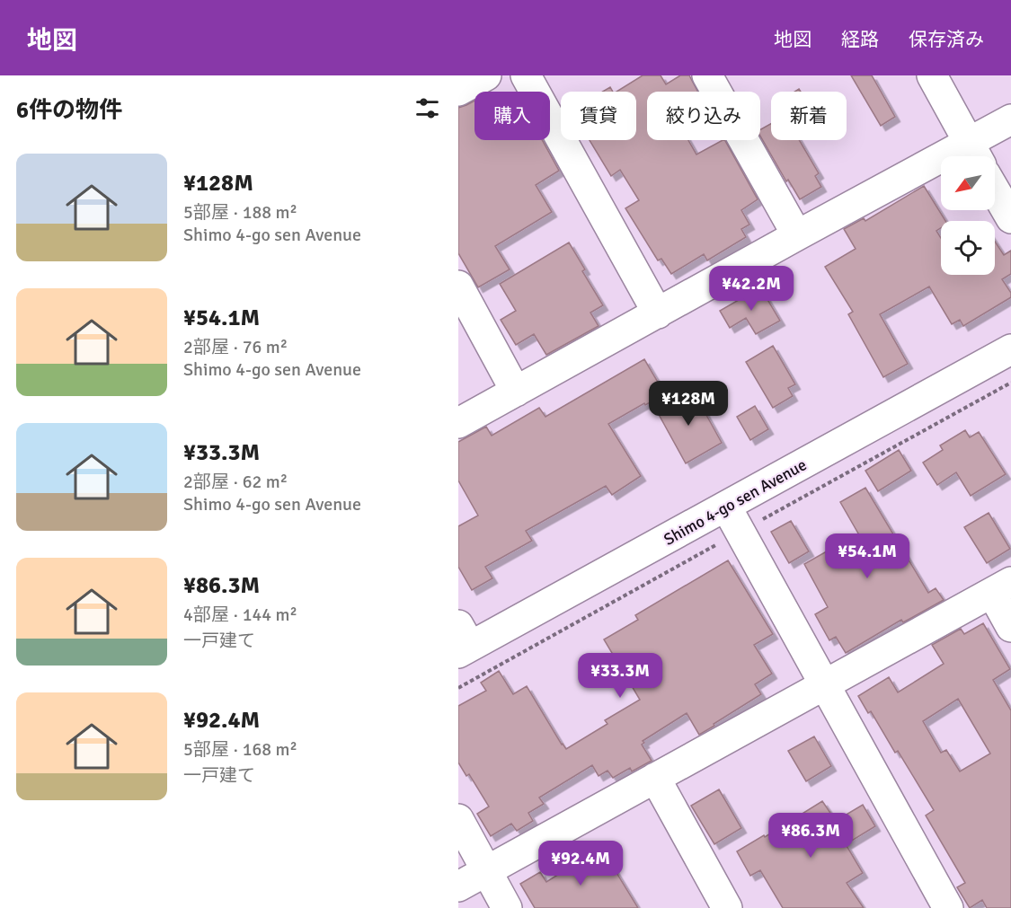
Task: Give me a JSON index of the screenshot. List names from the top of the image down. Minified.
{"streets":{"street":["Shimo 4-go sen Avenue"]},"north":"bottom left","page":{"header":"地図","nav":["地図","経路","保存済み"],"heading":"6件の物件","chip":["購入","賃貸","絞り込み","新着"],"list":[{"name":"¥128M","note":"5部屋 · 188 m² · Shimo 4-go sen Avenue"},{"name":"¥54.1M","note":"2部屋 · 76 m² · Shimo 4-go sen Avenue"},{"name":"¥33.3M","note":"2部屋 · 62 m² · Shimo 4-go sen Avenue"},{"name":"¥86.3M","note":"4部屋 · 144 m² · 一戸建て"},{"name":"¥92.4M","note":"5部屋 · 168 m² · 一戸建て"}],"price":["¥42.2M","¥128M","¥54.1M","¥33.3M","¥86.3M","¥92.4M"]}}
